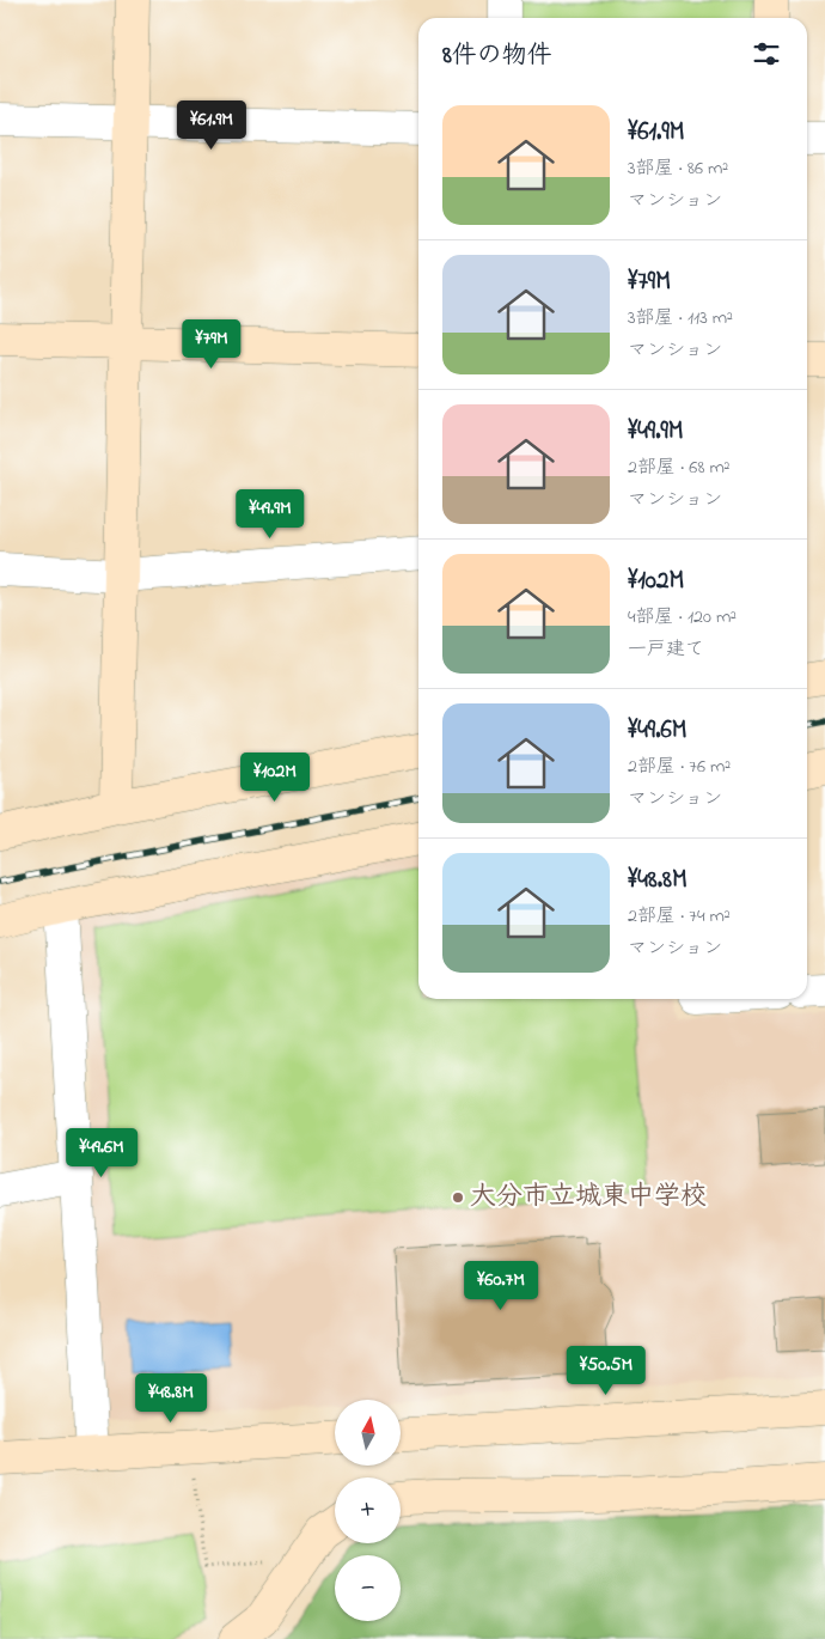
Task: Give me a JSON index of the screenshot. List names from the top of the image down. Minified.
{"places":["大分市立城東中学校"],"north":"top","page":{"heading":"8件の物件","list":[{"name":"¥61.9M","note":"3部屋 · 86 m² · マンション"},{"name":"¥79M","note":"3部屋 · 113 m² · マンション"},{"name":"¥49.9M","note":"2部屋 · 68 m² · マンション"},{"name":"¥102M","note":"4部屋 · 120 m² · 一戸建て"},{"name":"¥49.6M","note":"2部屋 · 76 m² · マンション"},{"name":"¥48.8M","note":"2部屋 · 74 m² · マンション"}],"price":["¥61.9M","¥79M","¥49.9M","¥102M","¥49.6M","¥60.7M","¥50.5M","¥48.8M"],"map_buttons":["+","−"]}}
